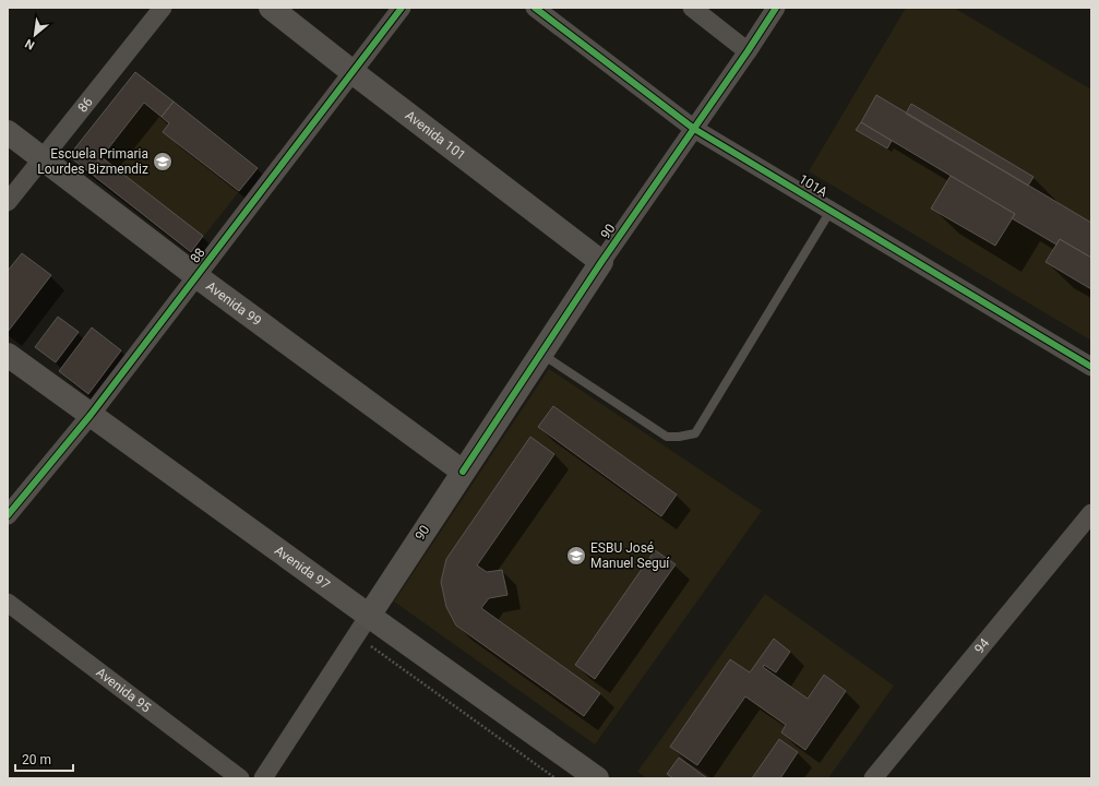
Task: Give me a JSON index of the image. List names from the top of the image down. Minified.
{"streets":{"main road":["Avenida 101","90","Avenida 99","Avenida 97"],"street":["86","101A","88","94","Avenida 95"]},"crossings":[["86","Avenida 99"],["Avenida 101","90"],["Avenida 101","88"],["101A","90"],["90","Avenida 99"],["90","Avenida 97"],["88","Avenida 99"],["88","Avenida 97"]],"places":{"school or university":["Escuela Primaria Lourdes Bizmendiz","ESBU José Manuel Seguí"]},"scale_bar":"20 m","north":"bottom left"}
